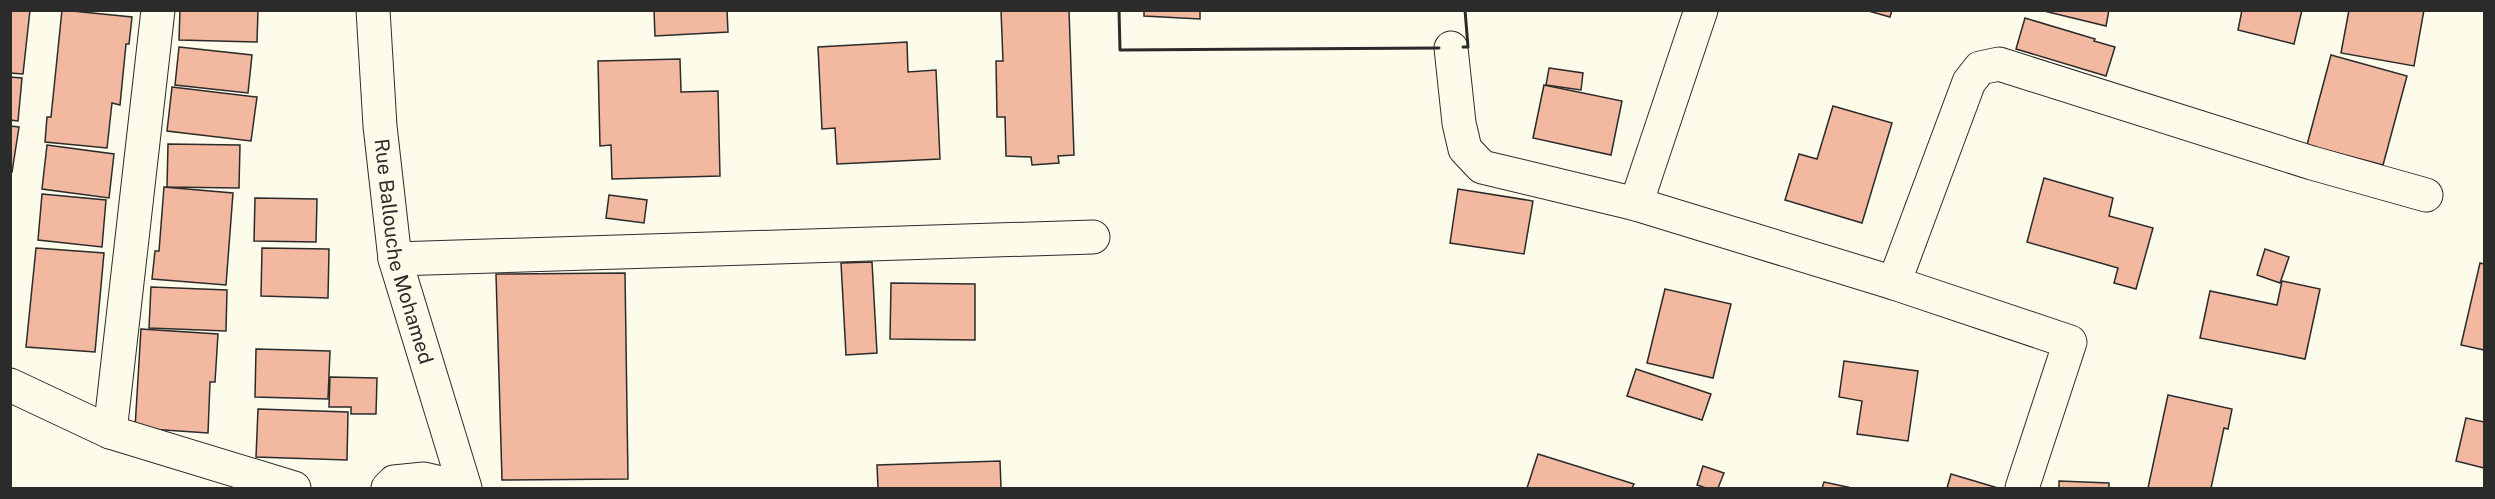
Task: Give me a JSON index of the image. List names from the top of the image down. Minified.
{"streets":{"street":["Rue Ballouche Mohamed"]}}
